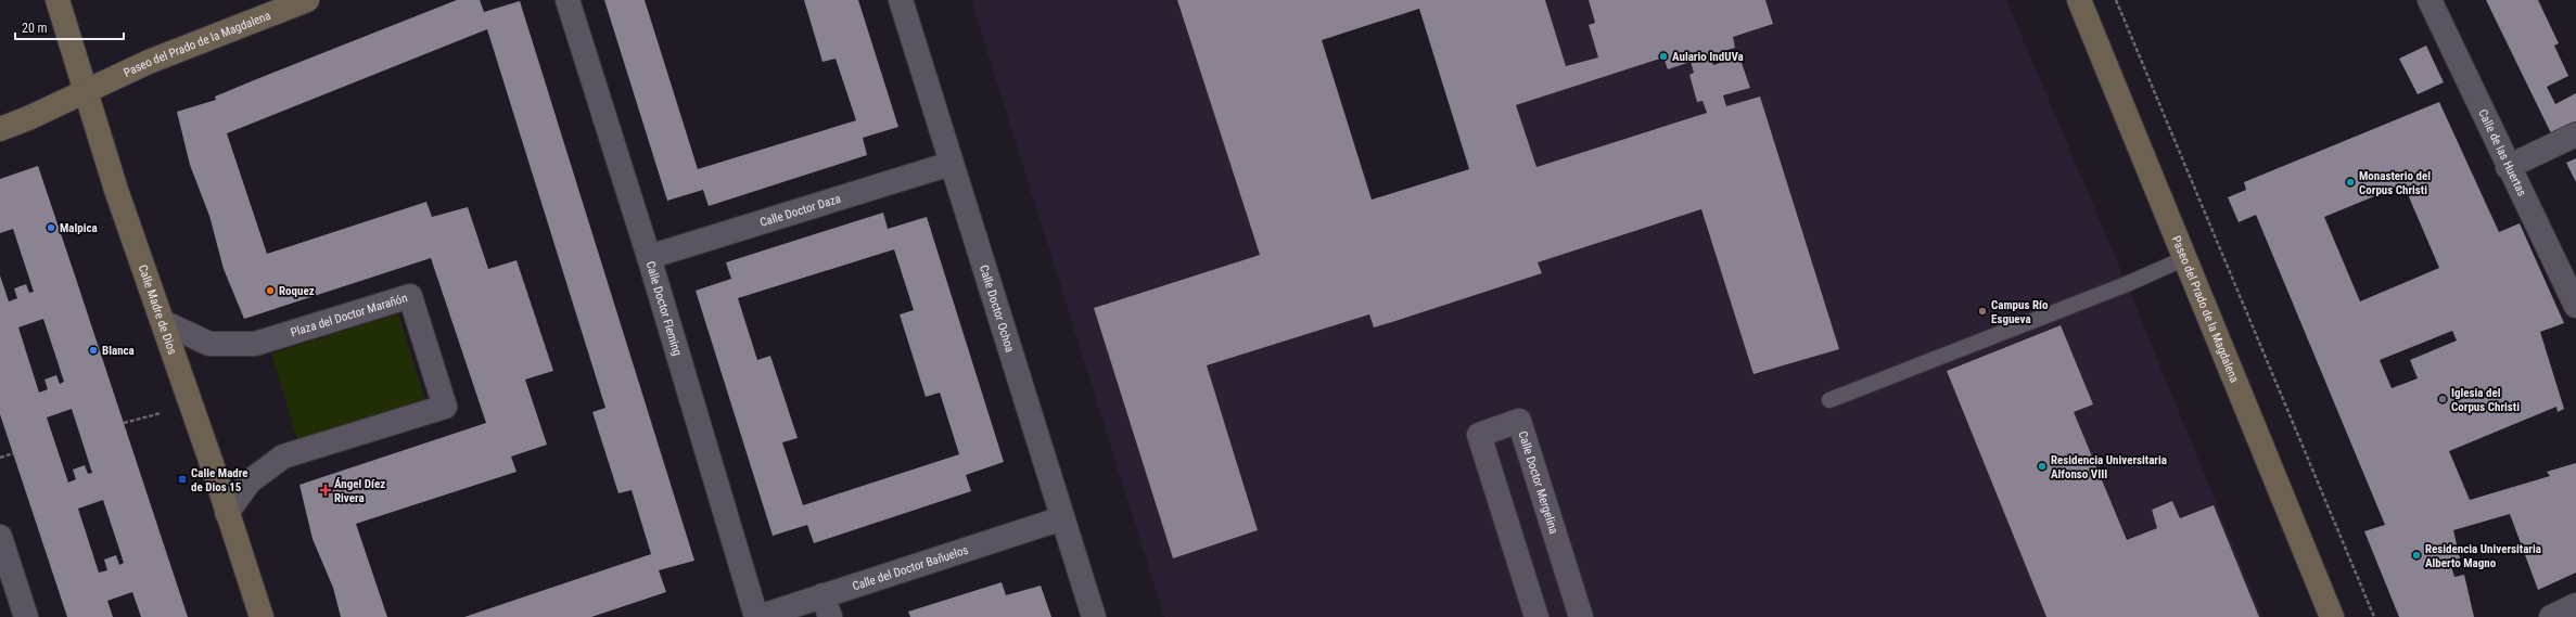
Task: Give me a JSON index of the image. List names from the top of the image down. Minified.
{"streets":{"street":["Paseo del Prado de la Magdalena","Calle de las Huertas","Calle Doctor Daza","Calle Doctor Fleming","Calle Madre de Dios","Calle Doctor Ochoa","Plaza del Doctor Marañón","Calle Doctor Mergelina","Calle del Doctor Bañuelos"]},"crossings":[["Paseo del Prado de la Magdalena","Calle Madre de Dios"],["Calle Doctor Daza","Calle Doctor Fleming"],["Calle Doctor Daza","Calle Doctor Ochoa"],["Calle Doctor Fleming","Calle del Doctor Bañuelos"],["Calle Madre de Dios","Plaza del Doctor Marañón"],["Calle Doctor Ochoa","Calle del Doctor Bañuelos"]],"places":{"other":["Aulario IndUVa","Monasterio del Corpus Christi","Malpica","Roquez","Campus Río Esgueva","Blanca","Iglesia del Corpus Christi","Residencia Universitaria Alfonso VIII","Residencia Universitaria Alberto Magno"],"transit":["Calle Madre de Dios 15"],"health":["Ángel Díez Rivera"]},"scale_bar":"20 m"}
